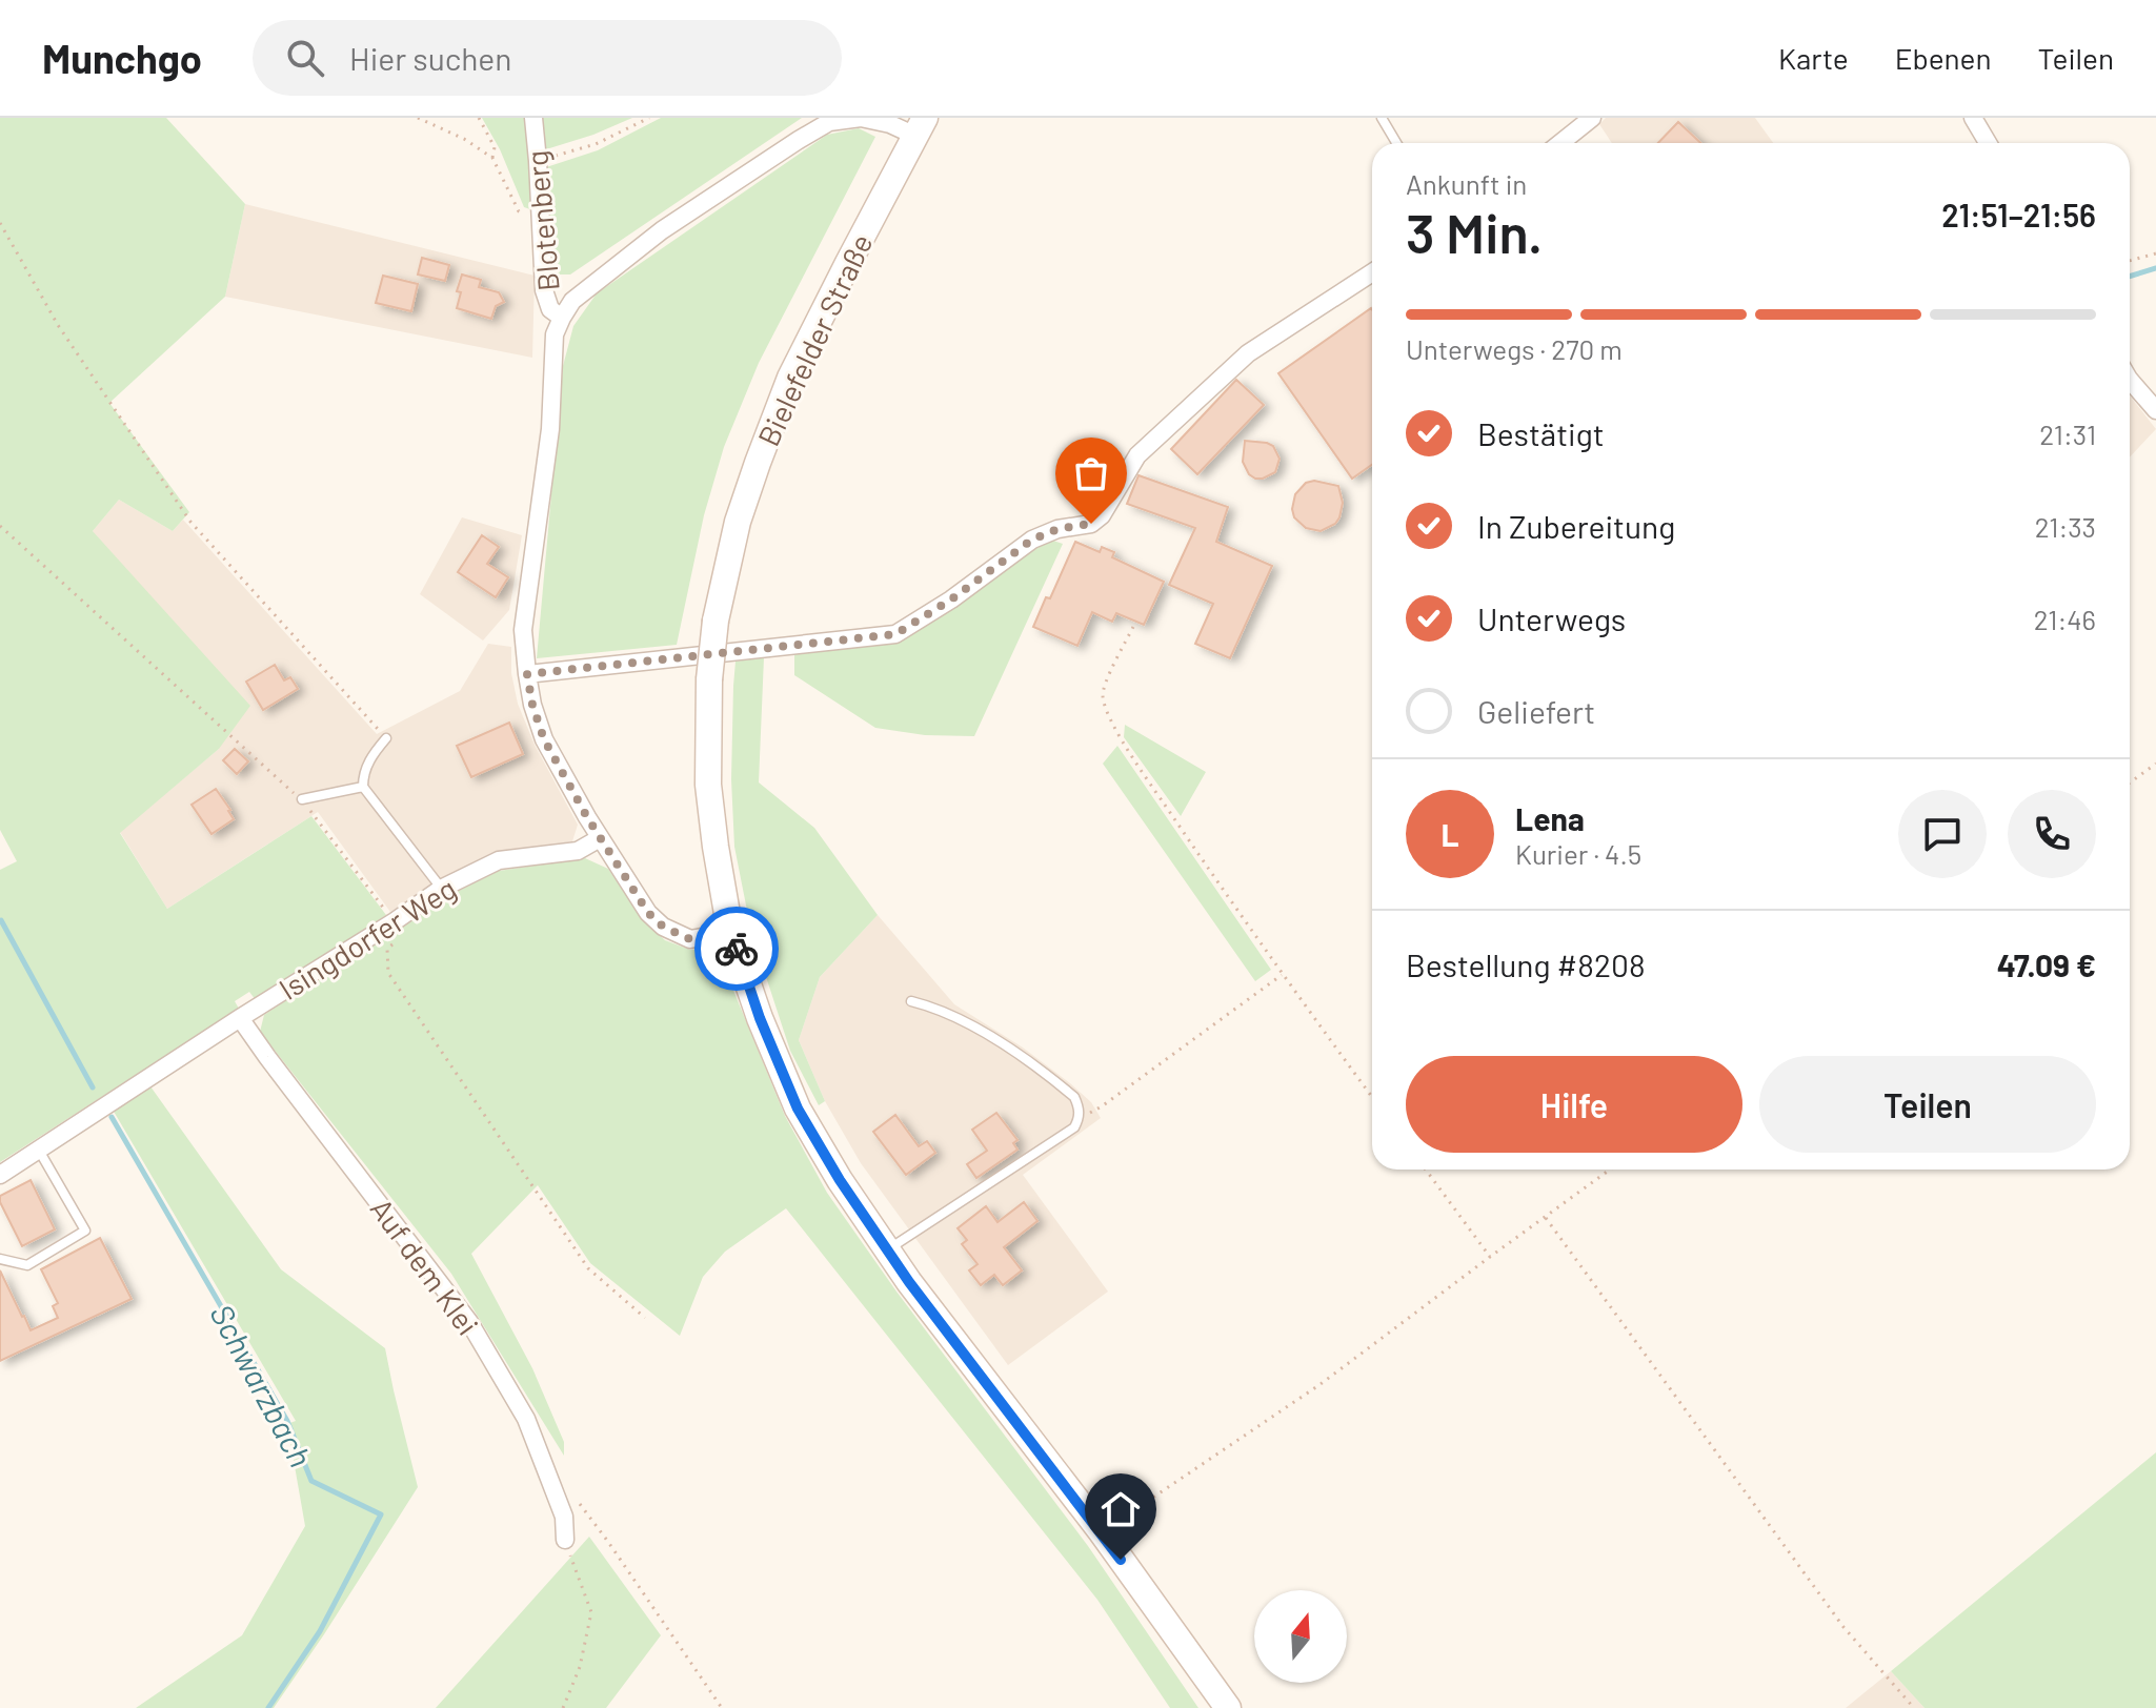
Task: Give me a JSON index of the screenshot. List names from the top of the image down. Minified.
{"streets":{"main road":["Bielefelder Straße"],"street":["Blotenberg","Isingdorfer Weg","Auf dem Klei"]},"crossings":[["Blotenberg","Bielefelder Straße"],["Bielefelder Straße","Isingdorfer Weg"],["Isingdorfer Weg","Auf dem Klei"]],"water":["Schwarzbach"],"north":"top","page":{"header":"Munchgo","search":"Hier suchen","nav":["Karte","Ebenen","Teilen"],"heading":["3 Min.","Ankunft in","21:51–21:56"],"panel":["Lena","Kurier · 4.5","Bestellung #8208","47.09 €"],"bar":"Unterwegs · 270 m","list":[["Bestätigt","21:31"],["In Zubereitung","21:33"],["Unterwegs","21:46"],"Geliefert"],"round":"L","buttons":["Hilfe","Teilen"]}}
